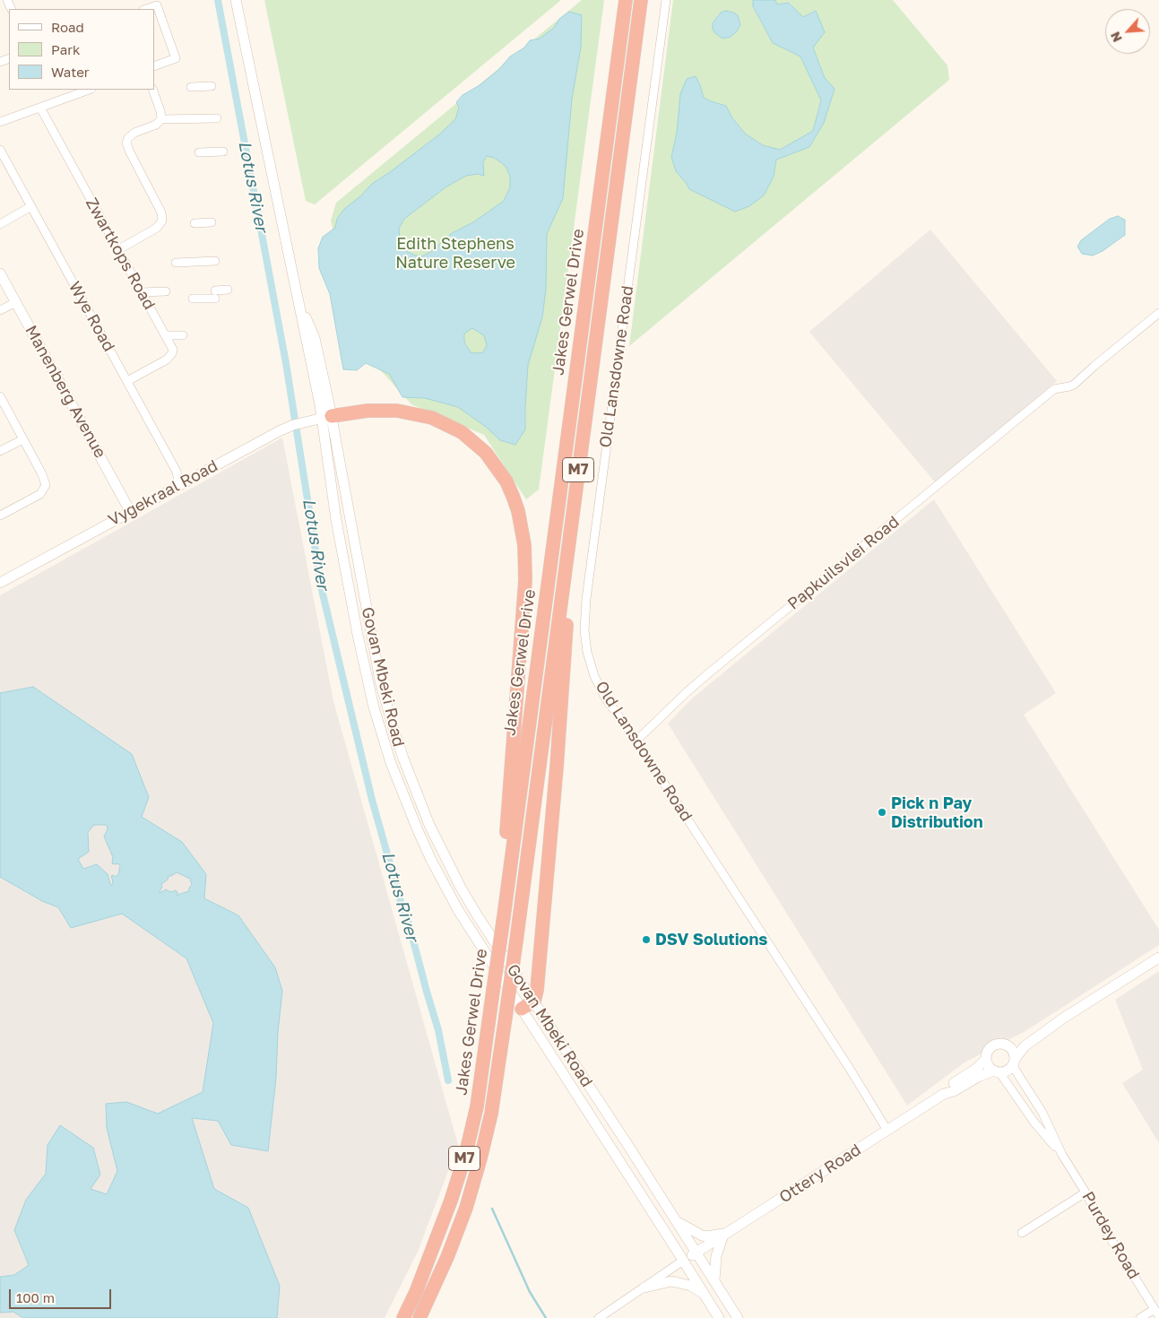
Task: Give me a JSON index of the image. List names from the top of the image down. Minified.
{"streets":{"highway":["Jakes Gerwel Drive","M7"],"main road":["Manenberg Avenue","Vygekraal Road","Govan Mbeki Road","Ottery Road"],"street":["Zwartkops Road","Wye Road","Old Lansdowne Road","Papkuilsvlei Road","Purdey Road"]},"crossings":[["Zwartkops Road","Wye Road"],["Wye Road","Vygekraal Road"],["Old Lansdowne Road","Papkuilsvlei Road"],["Old Lansdowne Road","Ottery Road"],["Manenberg Avenue","Vygekraal Road"],["Vygekraal Road","Govan Mbeki Road"],["Govan Mbeki Road","Ottery Road"],["Ottery Road","Purdey Road"]],"water":["Lotus River"],"parks":["Edith Stephens Nature Reserve"],"places":["Pick n Pay Distribution","DSV Solutions"],"legend":["Road","Park","Water"],"scale_bar":"100 m","north":"bottom left"}
